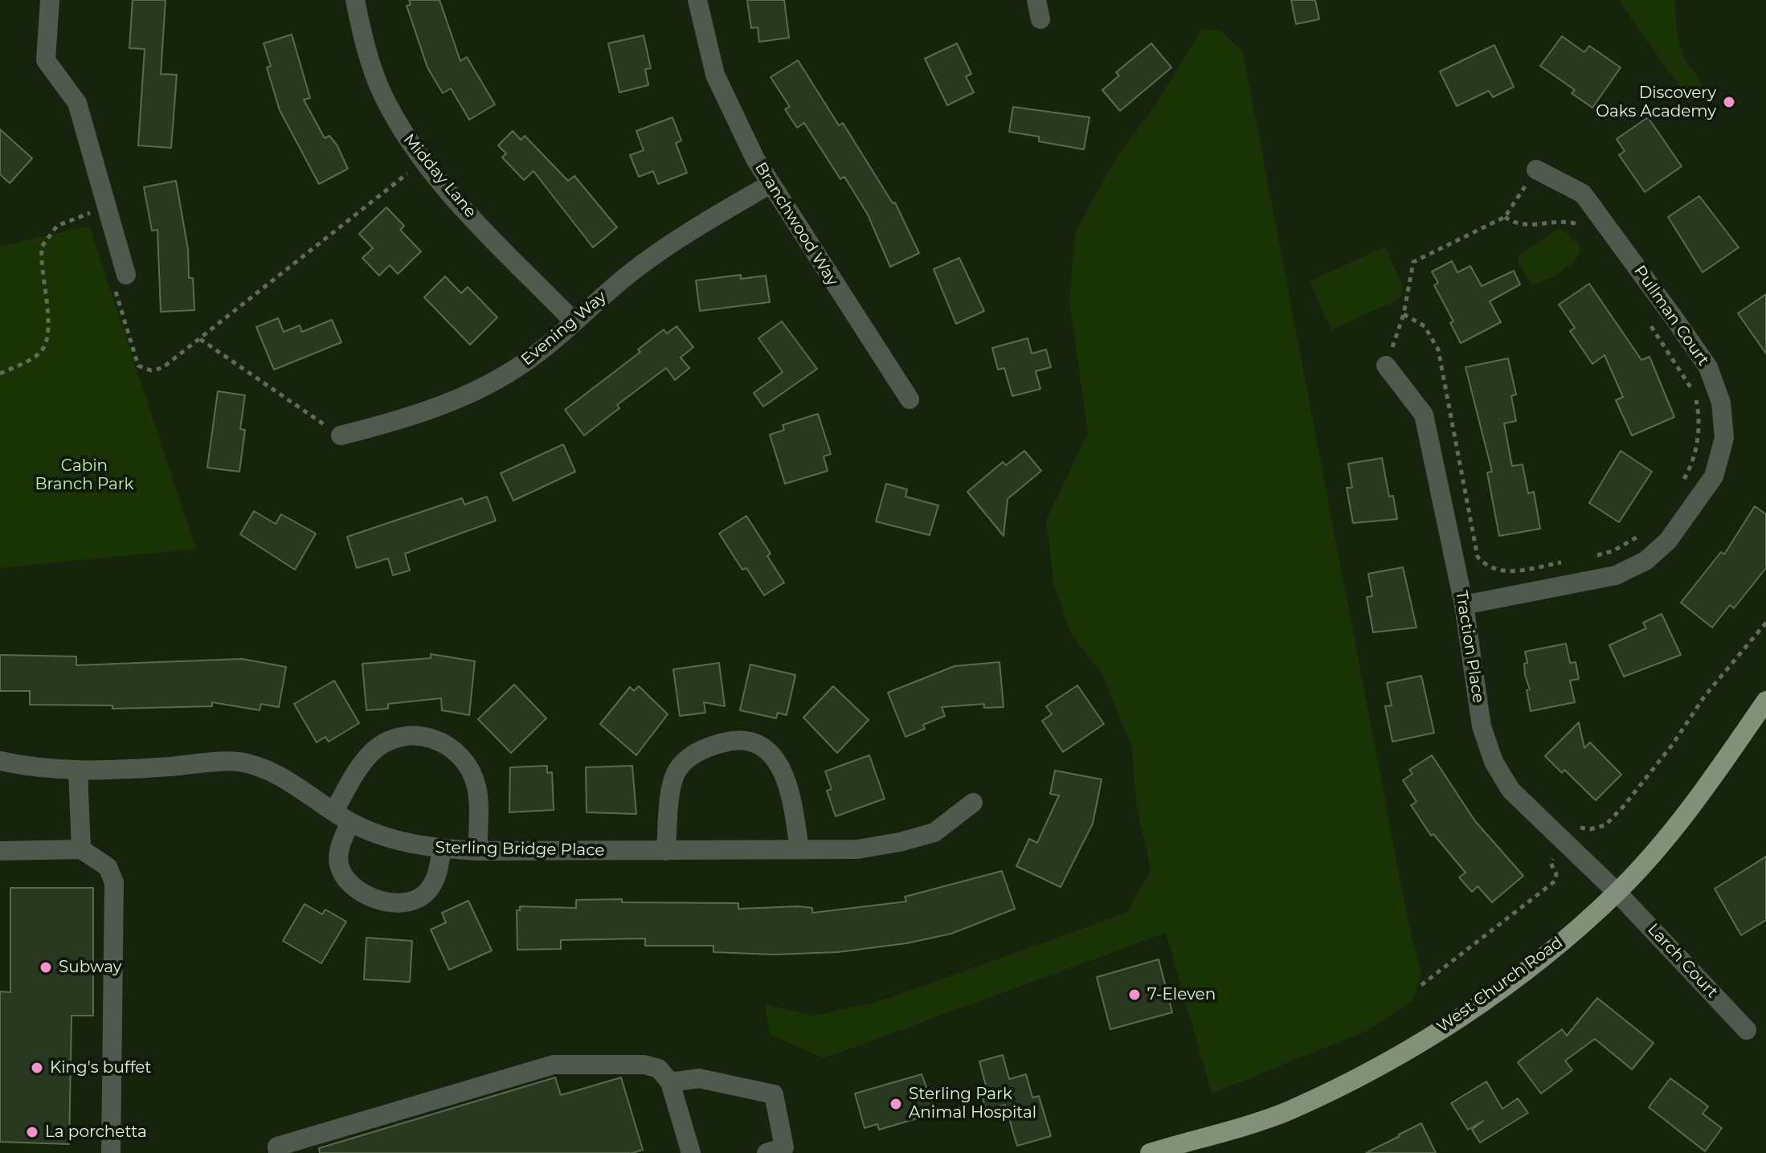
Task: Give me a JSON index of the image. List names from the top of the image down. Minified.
{"streets":{"main road":["West Church Road"],"street":["Midday Lane","Branchwood Way","Pullman Court","Evening Way","Traction Place","Sterling Bridge Place","Larch Court"]},"crossings":[["Midday Lane","Evening Way"],["Branchwood Way","Evening Way"],["Pullman Court","Traction Place"],["Traction Place","Larch Court"],["Traction Place","West Church Road"],["Larch Court","West Church Road"]],"parks":["Cabin Branch Park"],"places":["Discovery Oaks Academy","Subway","7-Eleven","King's buffet","Sterling Park Animal Hospital","La porchetta"]}
